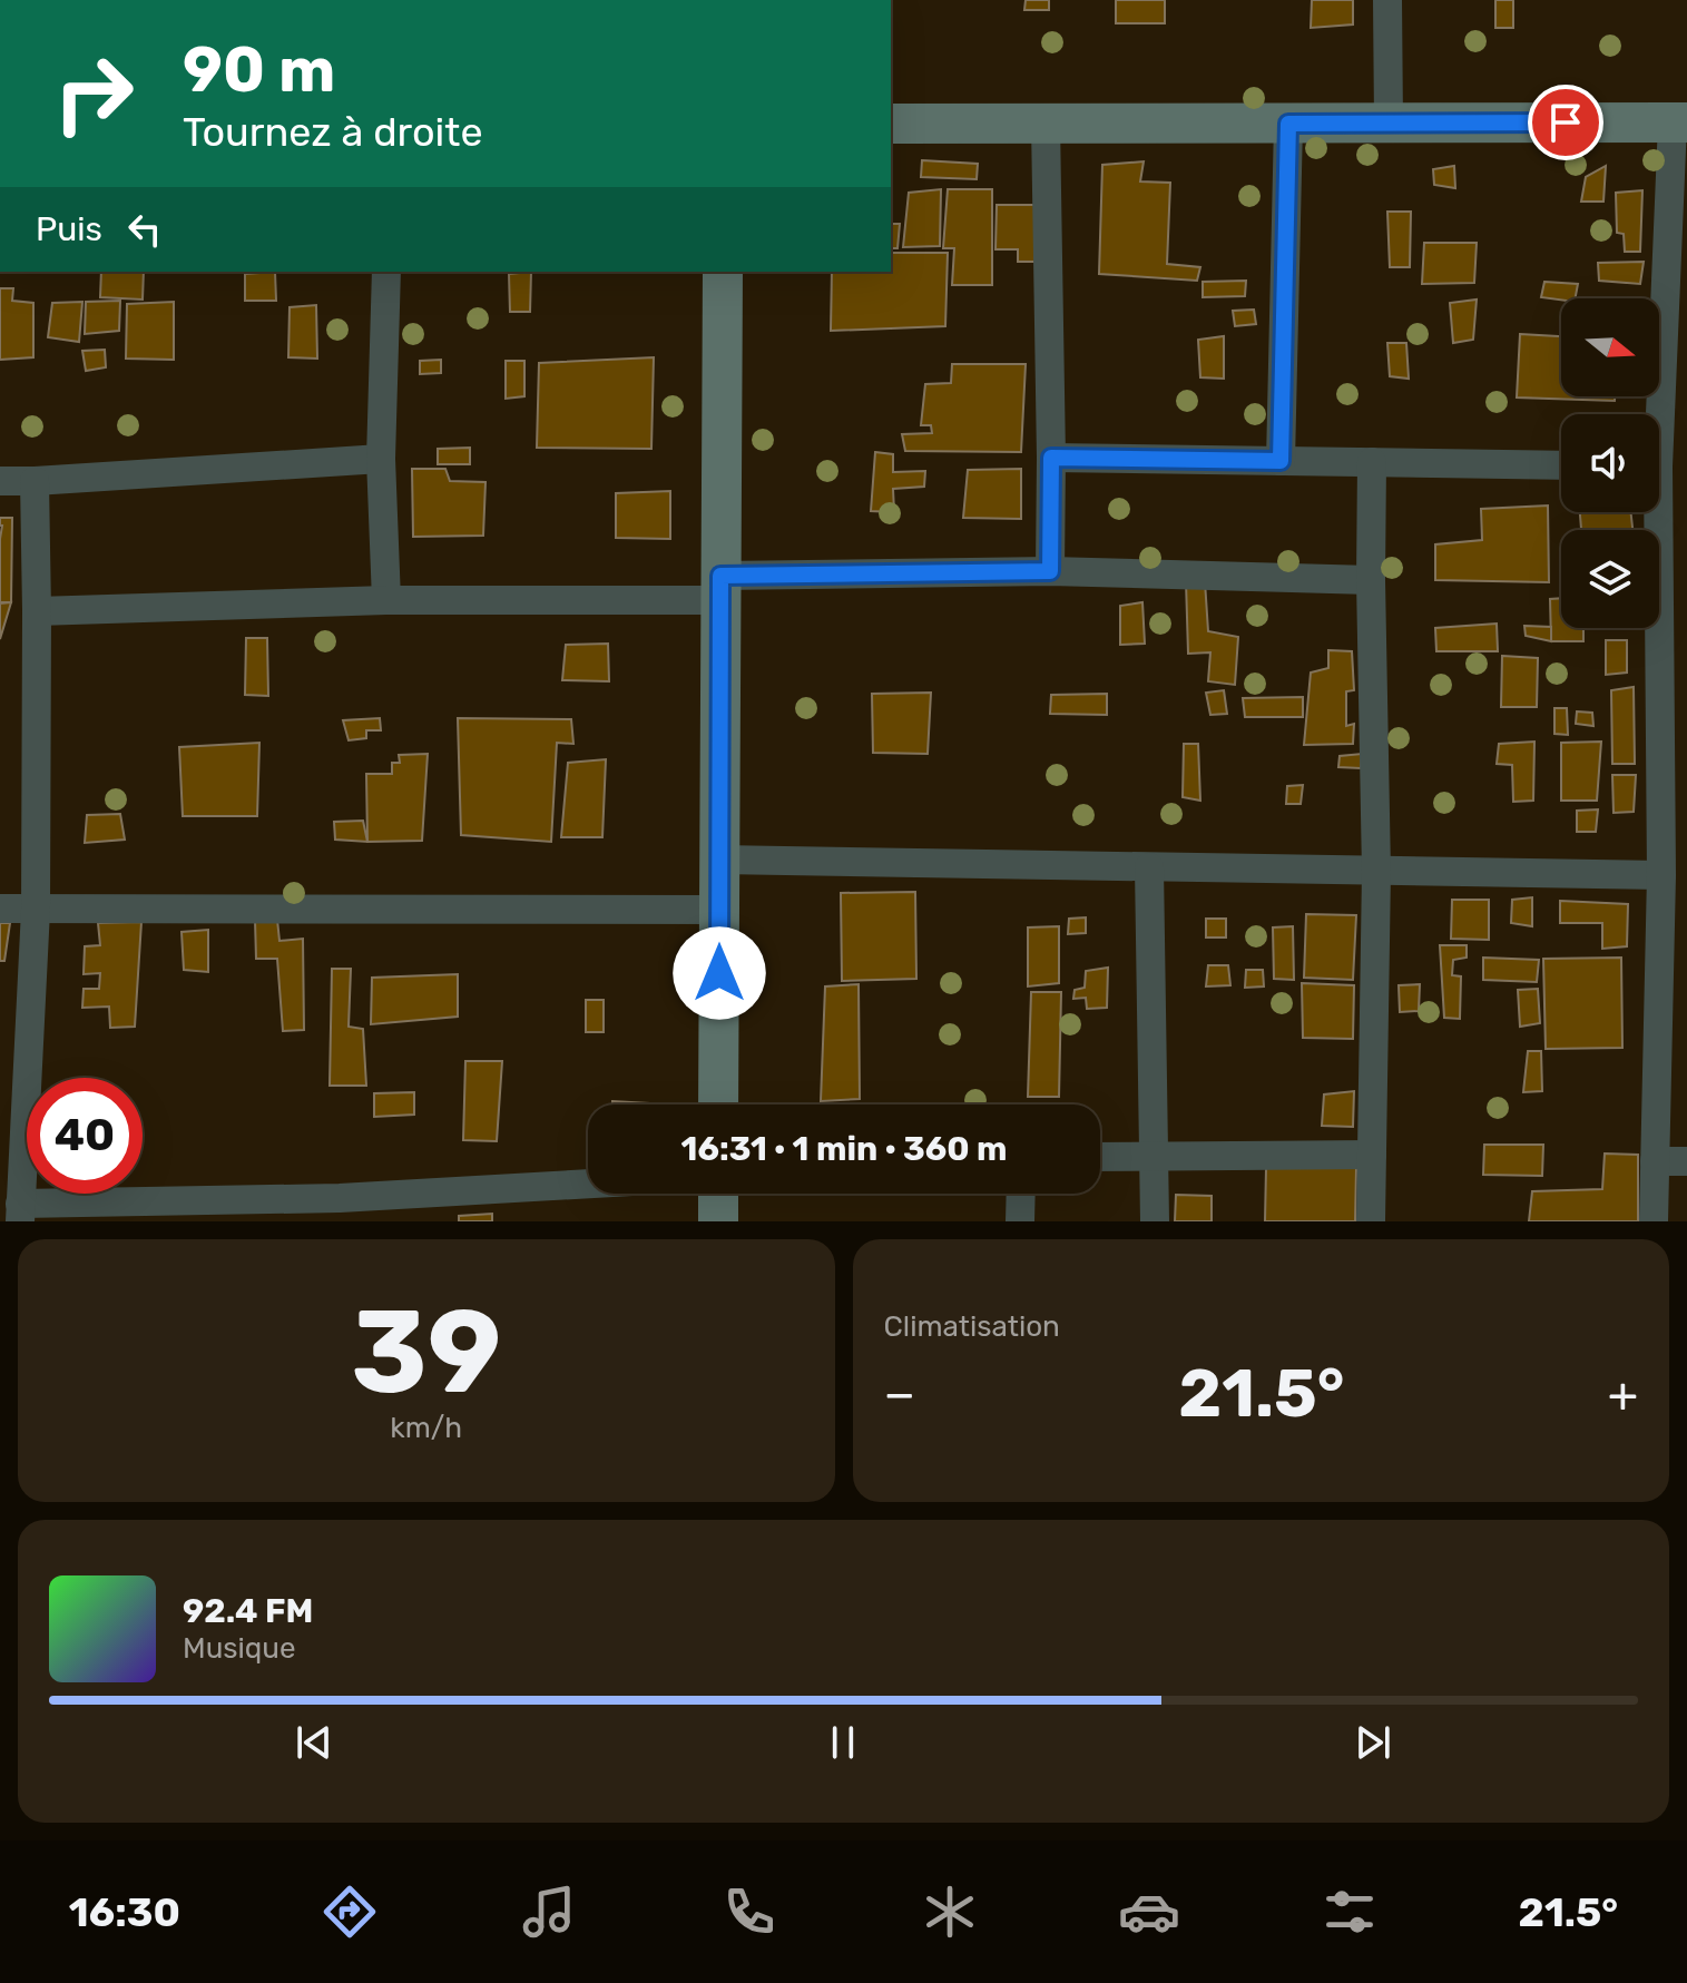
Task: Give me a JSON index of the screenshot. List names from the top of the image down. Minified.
{"north":"right","page":{"turn":["90 m","Tournez à droite"],"then":"Puis","limit":"40","trip":"16:31 · 1 min · 360 m","tile":[["39","km/h"],"Climatisation"],"heat":["−","21.5°","+"],"song":["92.4 FM","Musique"],"tabs":["16:30","21.5°"]}}
